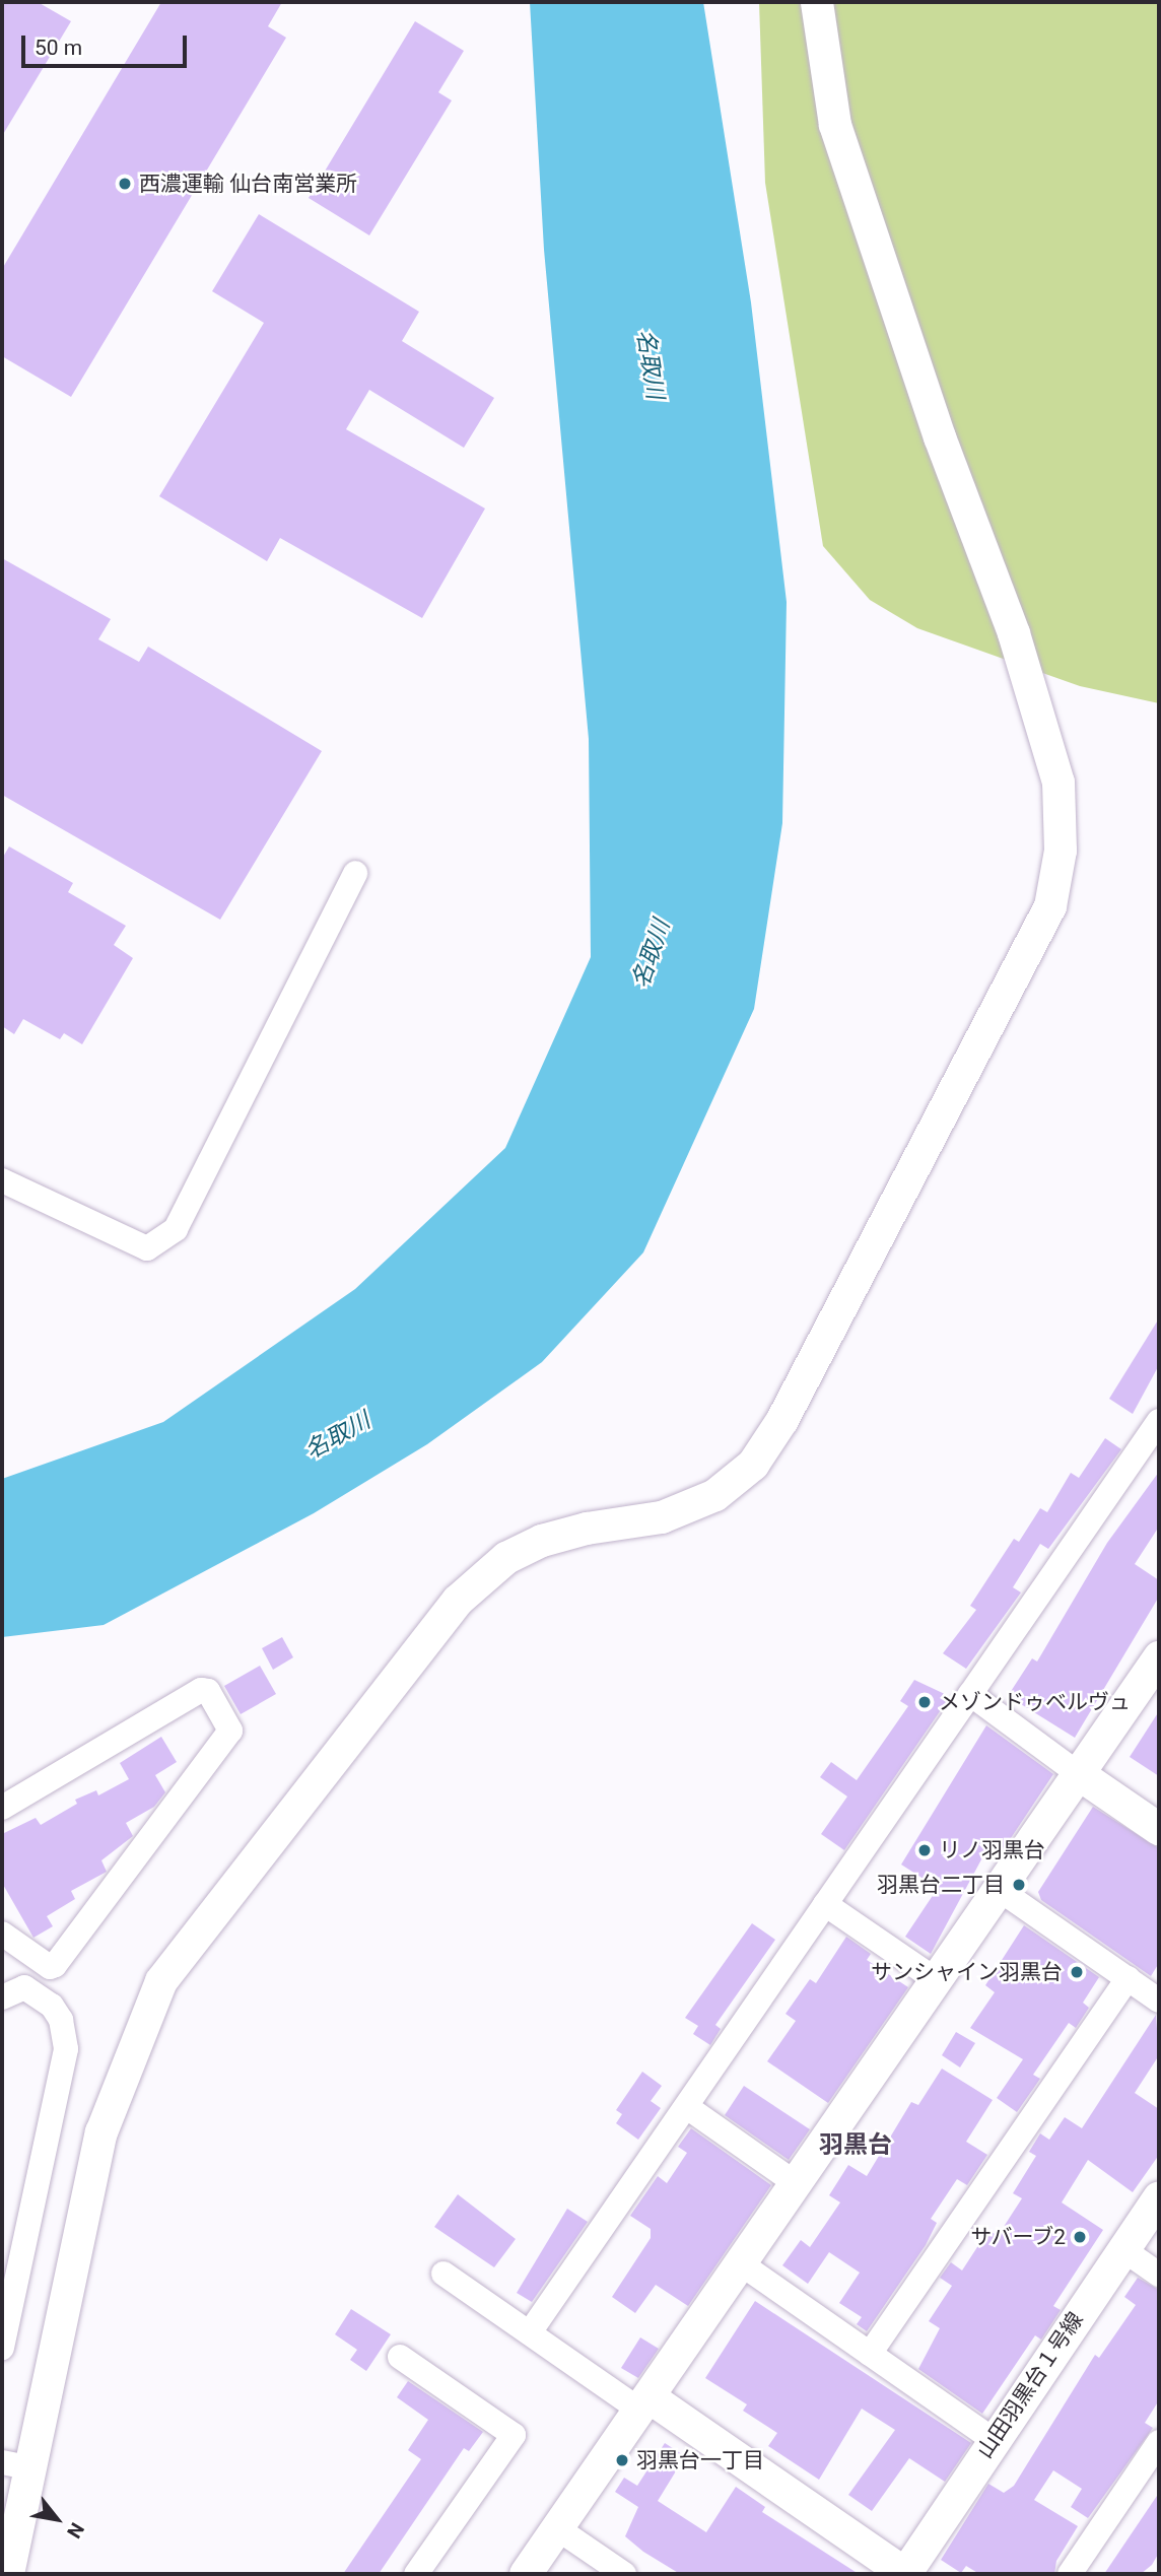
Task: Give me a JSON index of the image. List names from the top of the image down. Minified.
{"streets":{"street":["山田羽黒台１号線"]},"districts":["羽黒台"],"water":["名取川"],"places":["西濃運輸 仙台南営業所","メゾンドゥベルヴュ","リノ羽黒台","羽黒台二丁目","サンシャイン羽黒台","サバーブ2","羽黒台一丁目"],"scale_bar":"50 m","north":"bottom right"}
